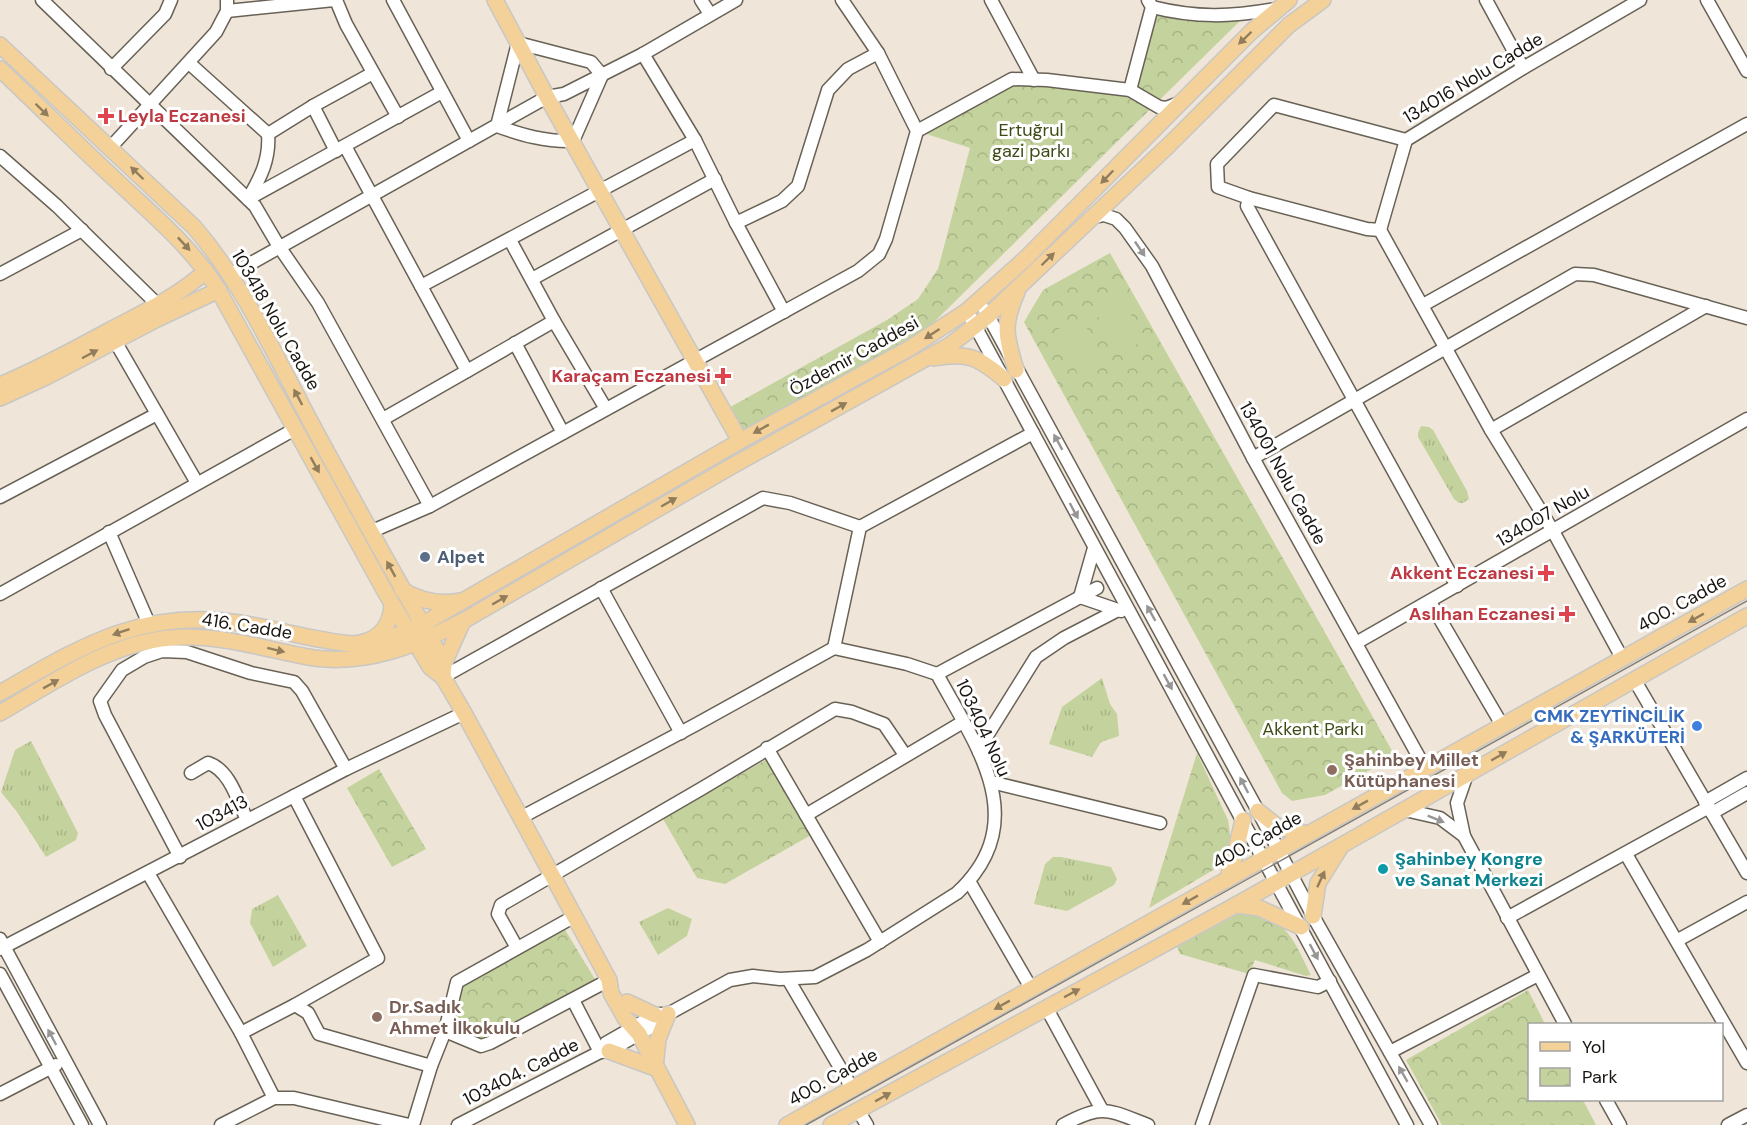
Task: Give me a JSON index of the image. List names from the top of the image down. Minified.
{"streets":{"main road":["103418 Nolu Cadde","Özdemir Caddesi","400. Cadde","416. Cadde"],"street":["134016 Nolu Cadde","134001 Nolu Cadde","134007 Nolu","103404 Nolu","103413","103404. Cadde"]},"crossings":[["103418 Nolu Cadde","Özdemir Caddesi"],["103418 Nolu Cadde","416. Cadde"],["Özdemir Caddesi","134001 Nolu Cadde"],["Özdemir Caddesi","416. Cadde"],["134001 Nolu Cadde","134007 Nolu"],["134001 Nolu Cadde","400. Cadde"],["103404 Nolu","103404. Cadde"]],"one_way":["134001 Nolu Cadde","416. Cadde"],"parks":["Ertuğrul gazi parkı","Akkent Parkı"],"places":{"health":["Leyla Eczanesi","Karaçam Eczanesi","Akkent Eczanesi","Aslıhan Eczanesi"],"other":["Alpet","CMK ZEYTİNCİLİK & ŞARKÜTERİ","Şahinbey Millet Kütüphanesi","Şahinbey Kongre ve Sanat Merkezi","Dr.Sadık Ahmet İlkokulu"]},"legend":["Yol","Park"]}
